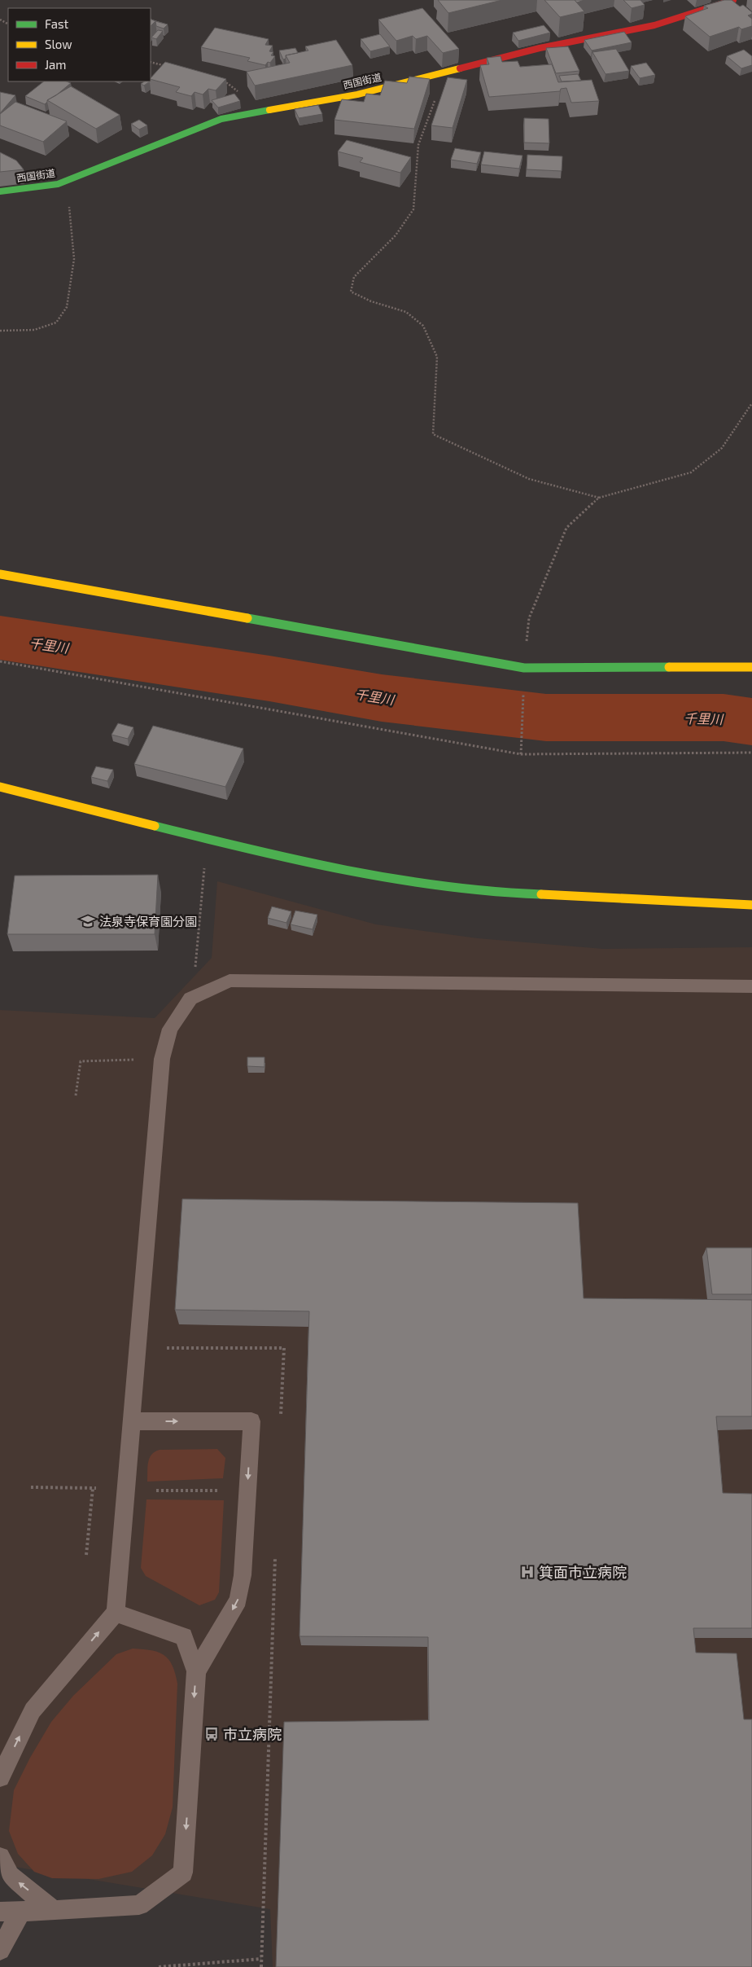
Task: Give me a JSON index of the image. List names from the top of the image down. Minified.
{"streets":{"street":["西国街道"]},"water":["千里川"],"places":{"school or university":["法泉寺保育園分園"],"hospital":["箕面市立病院"],"bus stop":["市立病院"]},"legend":["Fast","Slow","Jam"]}
